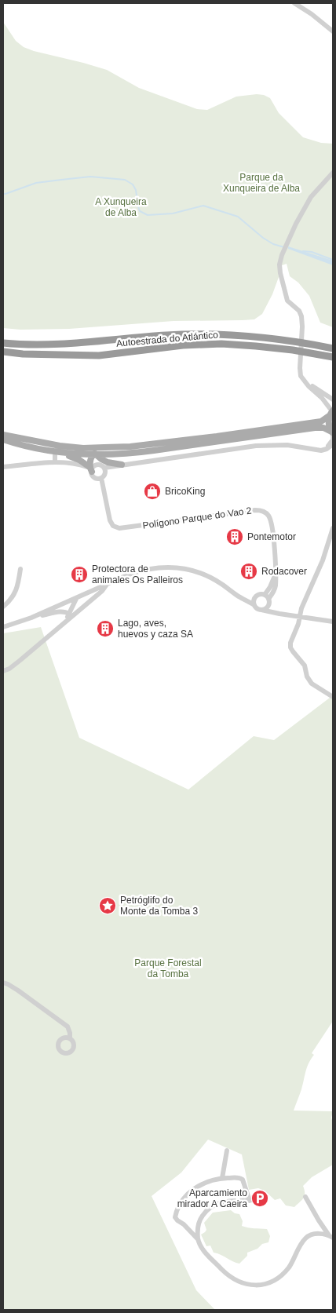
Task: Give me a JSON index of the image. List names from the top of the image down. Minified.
{"streets":{"highway":["Autoestrada do Atlántico"],"street":["Polígono Parque do Vao 2"]},"parks":["Parque da Xunqueira de Alba","A Xunqueira de Alba","Parque Forestal da Tomba"],"places":{"shop":["BricoKing"],"building":["Pontemotor","Rodacover","Protectora de animales Os Palleiros","Lago, aves, huevos y caza SA"],"place":["Petróglifo do Monte da Tomba 3"],"parking":["Aparcamiento mirador A Caeira"]}}
